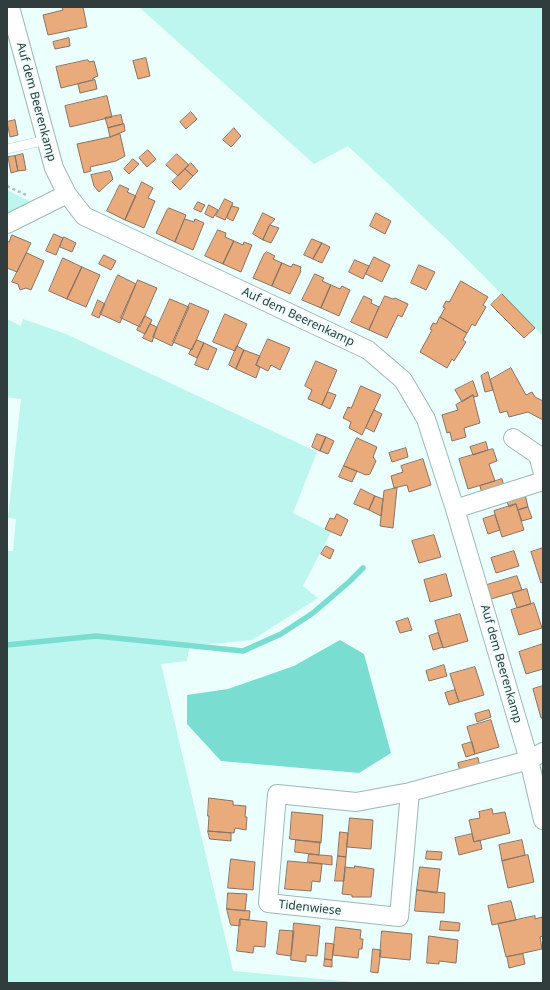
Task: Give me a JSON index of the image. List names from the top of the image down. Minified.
{"streets":{"street":["Auf dem Beerenkamp","Tidenwiese"]},"crossings":[["Auf dem Beerenkamp","Tidenwiese"]]}
